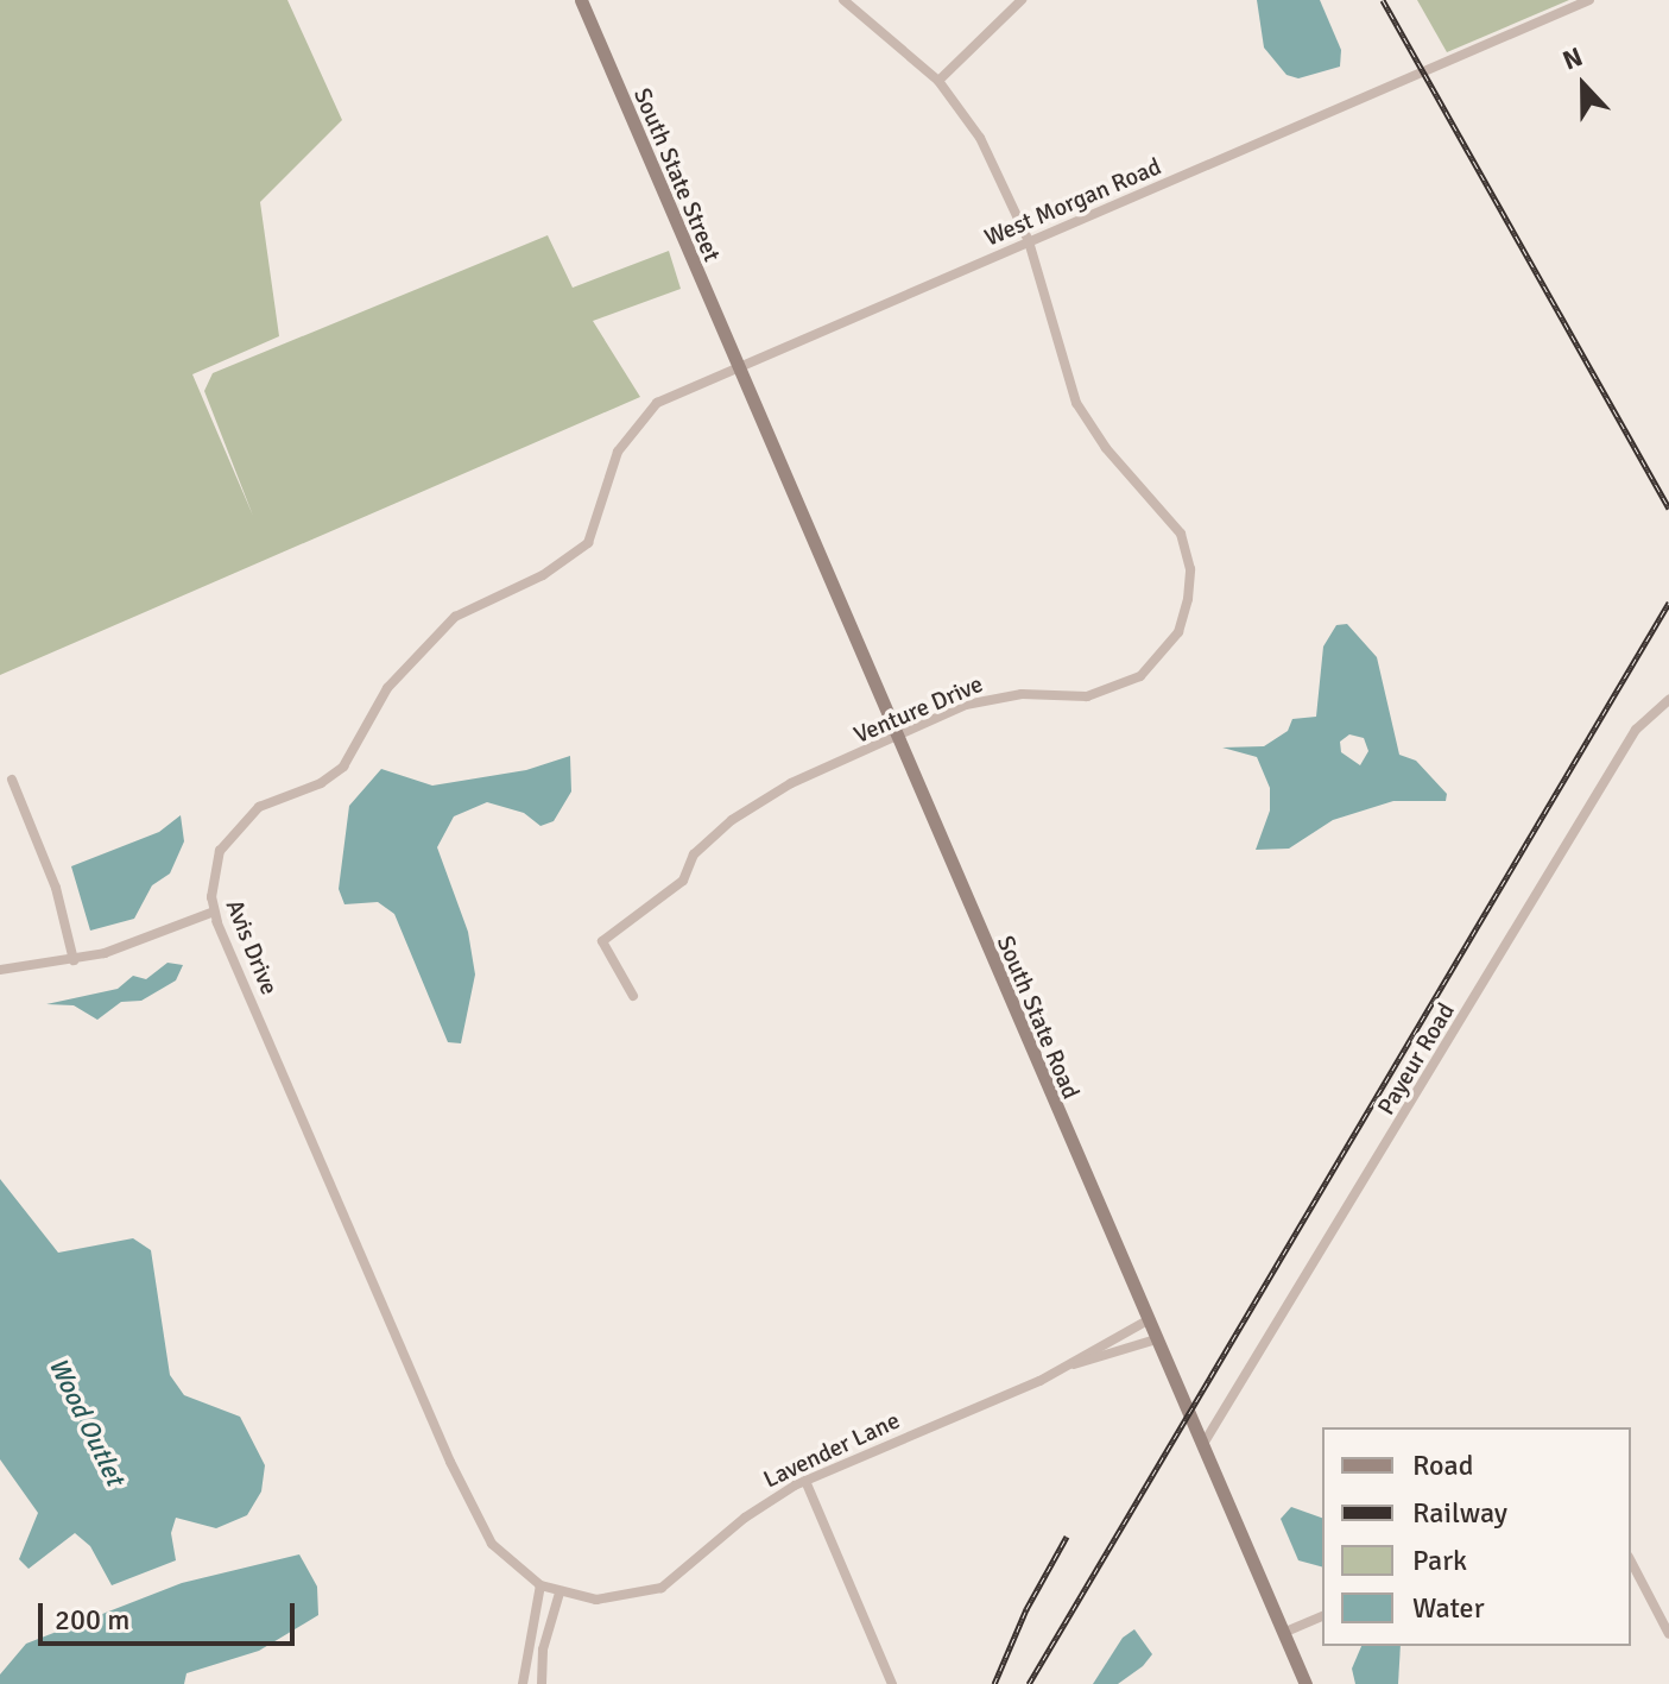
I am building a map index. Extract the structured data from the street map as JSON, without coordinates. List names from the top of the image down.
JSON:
{
  "streets": {
    "main road": ["South State Street", "South State Road"],
    "street": [
      "West Morgan Road",
      "Venture Drive",
      "Avis Drive",
      "Payeur Road",
      "Lavender Lane"
    ]
  },
  "crossings": [
    ["South State Street", "West Morgan Road"],
    ["South State Street", "Avis Drive"],
    ["South State Street", "South State Road"],
    ["West Morgan Road", "Venture Drive"],
    ["West Morgan Road", "Avis Drive"],
    ["West Morgan Road", "South State Road"],
    ["Venture Drive", "South State Road"],
    ["Avis Drive", "South State Road"],
    ["Avis Drive", "Lavender Lane"],
    ["South State Road", "Payeur Road"],
    ["South State Road", "Lavender Lane"]
  ],
  "water": ["Wood Outlet"],
  "legend": [
    "Road",
    "Railway",
    "Park",
    "Water"
  ],
  "scale_bar": "200 m",
  "north": "top"
}
